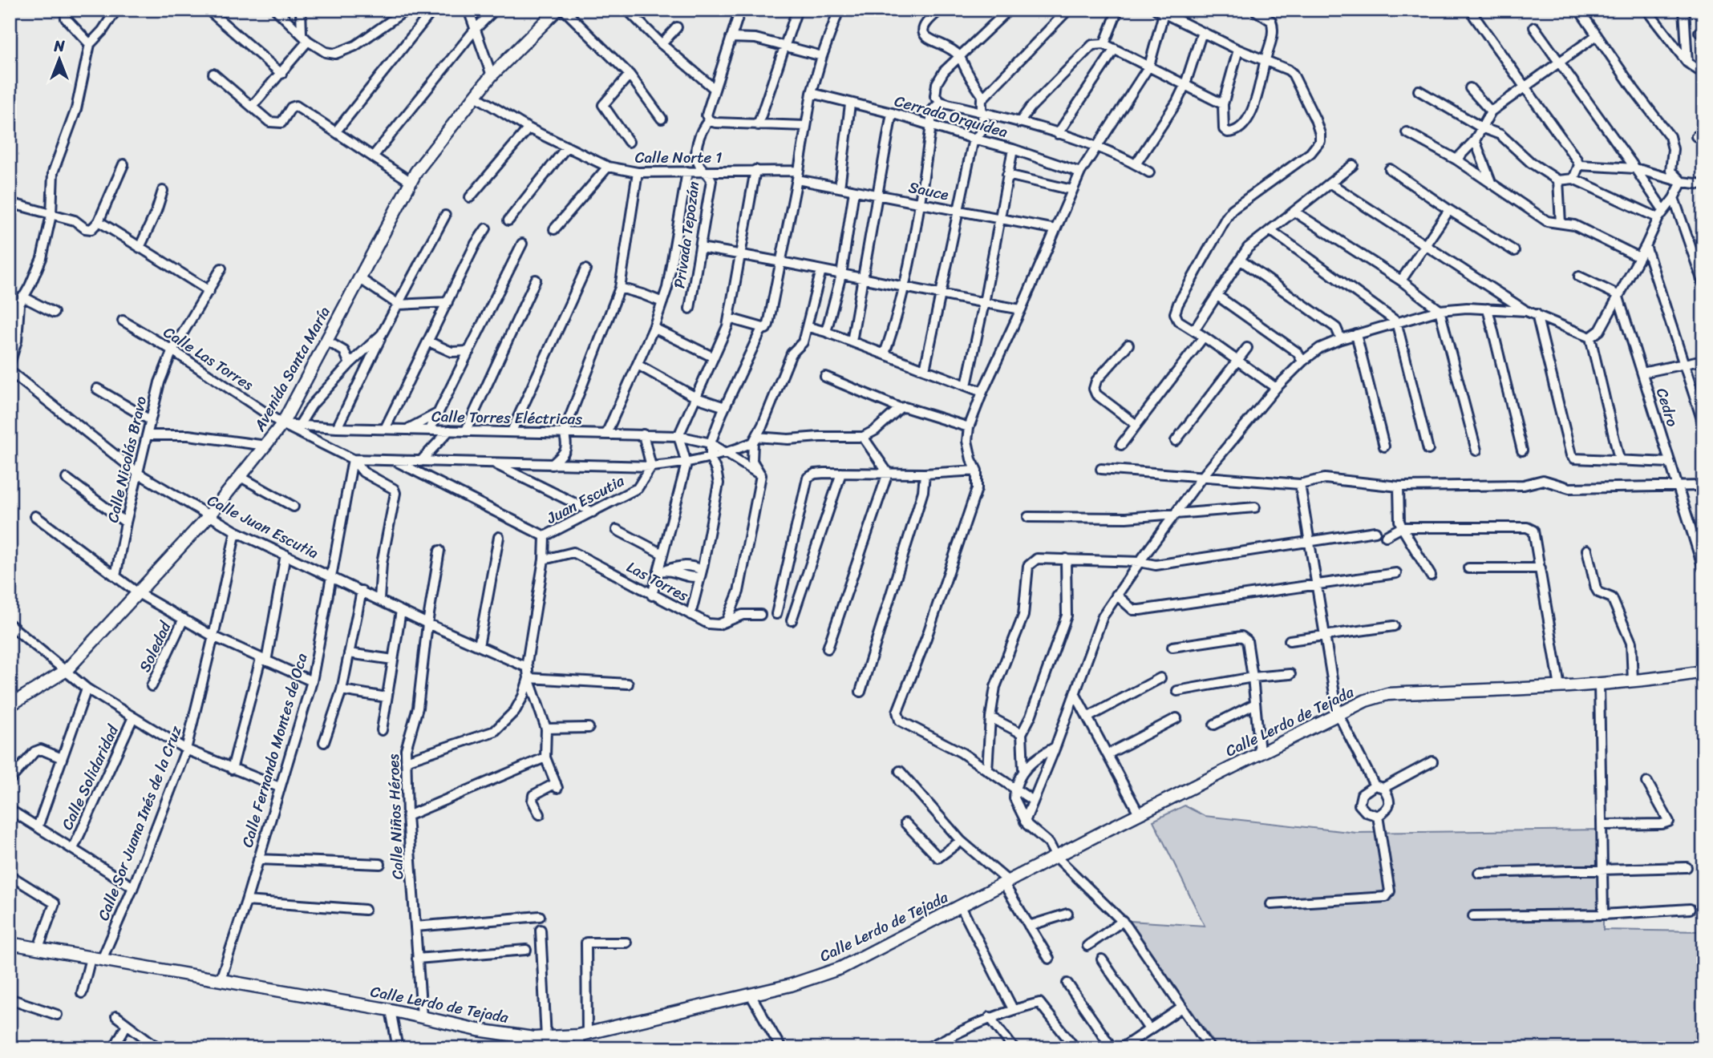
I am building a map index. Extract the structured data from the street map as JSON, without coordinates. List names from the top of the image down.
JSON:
{
  "streets": {
    "main road": ["Avenida Santa María", "Calle Lerdo de Tejada"],
    "street": [
      "Cerrada Orquídea",
      "Calle Norte 1",
      "Sauce",
      "Privada Tepozán",
      "Calle Las Torres",
      "Cedro",
      "Calle Torres Eléctricas",
      "Calle Nicolás Bravo",
      "Juan Escutia",
      "Calle Juan Escutia",
      "Las Torres",
      "Soledad",
      "Calle Fernando Montes de Oca",
      "Calle Solidaridad",
      "Calle Niños Héroes",
      "Calle Sor Juana Inés de la Cruz"
    ]
  },
  "crossings": [
    ["Calle Norte 1", "Sauce"],
    ["Calle Norte 1", "Privada Tepozán"],
    ["Calle Norte 1", "Avenida Santa María"],
    ["Calle Las Torres", "Avenida Santa María"],
    ["Calle Las Torres", "Calle Torres Eléctricas"],
    ["Calle Las Torres", "Calle Nicolás Bravo"],
    ["Calle Las Torres", "Calle Juan Escutia"],
    ["Calle Las Torres", "Calle Fernando Montes de Oca"],
    ["Avenida Santa María", "Calle Torres Eléctricas"],
    ["Avenida Santa María", "Calle Juan Escutia"],
    ["Calle Nicolás Bravo", "Calle Juan Escutia"],
    ["Juan Escutia", "Las Torres"],
    ["Calle Juan Escutia", "Calle Fernando Montes de Oca"],
    ["Calle Juan Escutia", "Calle Niños Héroes"],
    ["Calle Juan Escutia", "Calle Sor Juana Inés de la Cruz"],
    ["Calle Lerdo de Tejada", "Calle Fernando Montes de Oca"],
    ["Calle Lerdo de Tejada", "Calle Niños Héroes"],
    ["Calle Lerdo de Tejada", "Calle Sor Juana Inés de la Cruz"]
  ],
  "north": "top"
}
